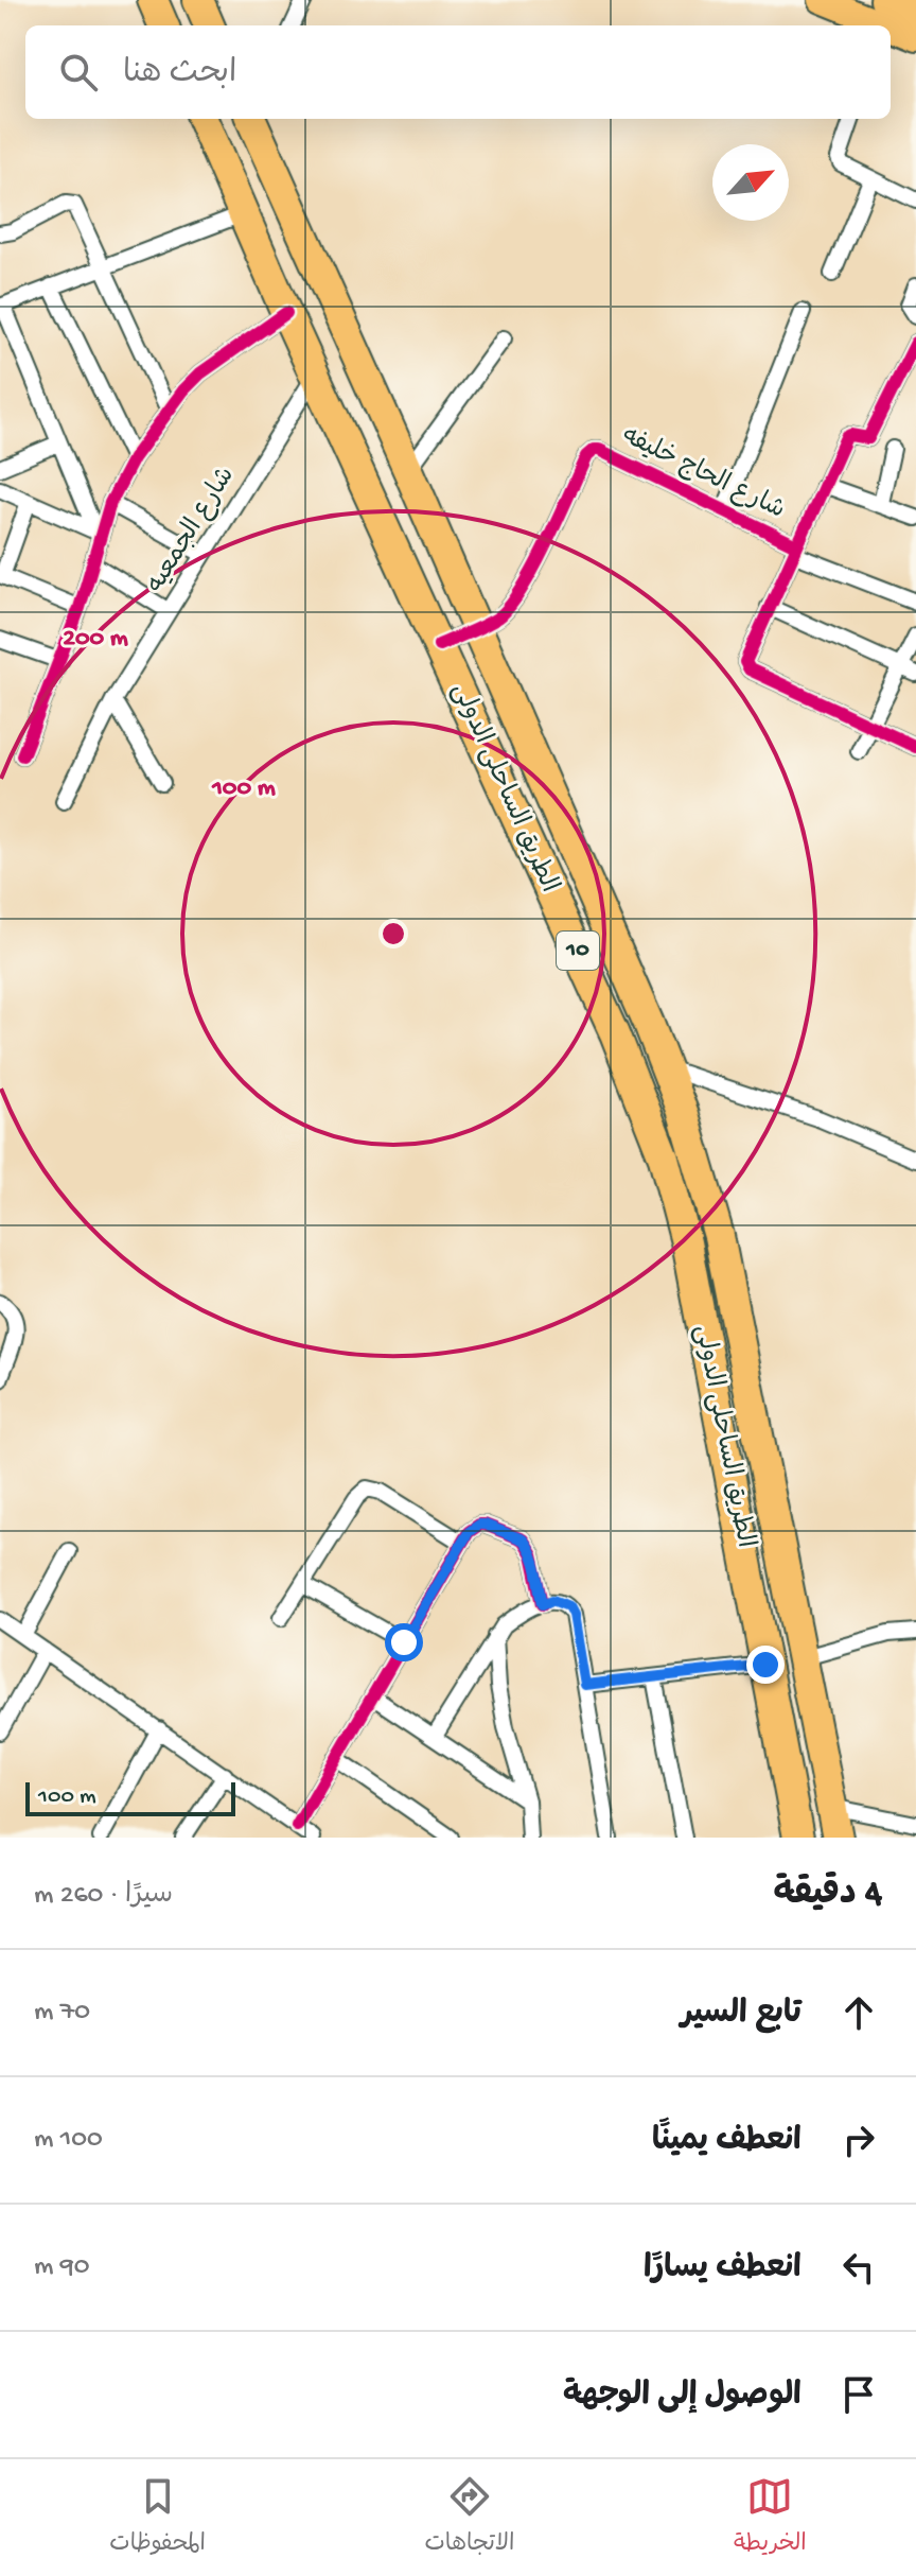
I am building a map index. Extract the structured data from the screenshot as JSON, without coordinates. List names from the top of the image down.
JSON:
{
  "streets": {
    "highway": ["الطريق الساحلى الدولى", "10"],
    "street": ["شارع الحاج خليفه", "شارع الجمعيه"]
  },
  "crossings": [
    ["شارع الحاج خليفه", "الطريق الساحلى الدولى"],
    ["شارع الجمعيه", "الطريق الساحلى الدولى"]
  ],
  "scale_bar": "100 m",
  "north": "top right",
  "page": {
    "search": "ابحث هنا",
    "scale": "100 m",
    "heading": ["4 دقيقة", "سيرًا · 260 m"],
    "list": [
      ["تابع السير", "70 m"],
      ["انعطف يمينًا", "100 m"],
      ["انعطف يسارًا", "90 m"],
      "الوصول إلى الوجهة"
    ],
    "nav": ["الخريطة", "الاتجاهات", "المحفوظات"]
  },
  "rings": ["200 m", "100 m"]
}
